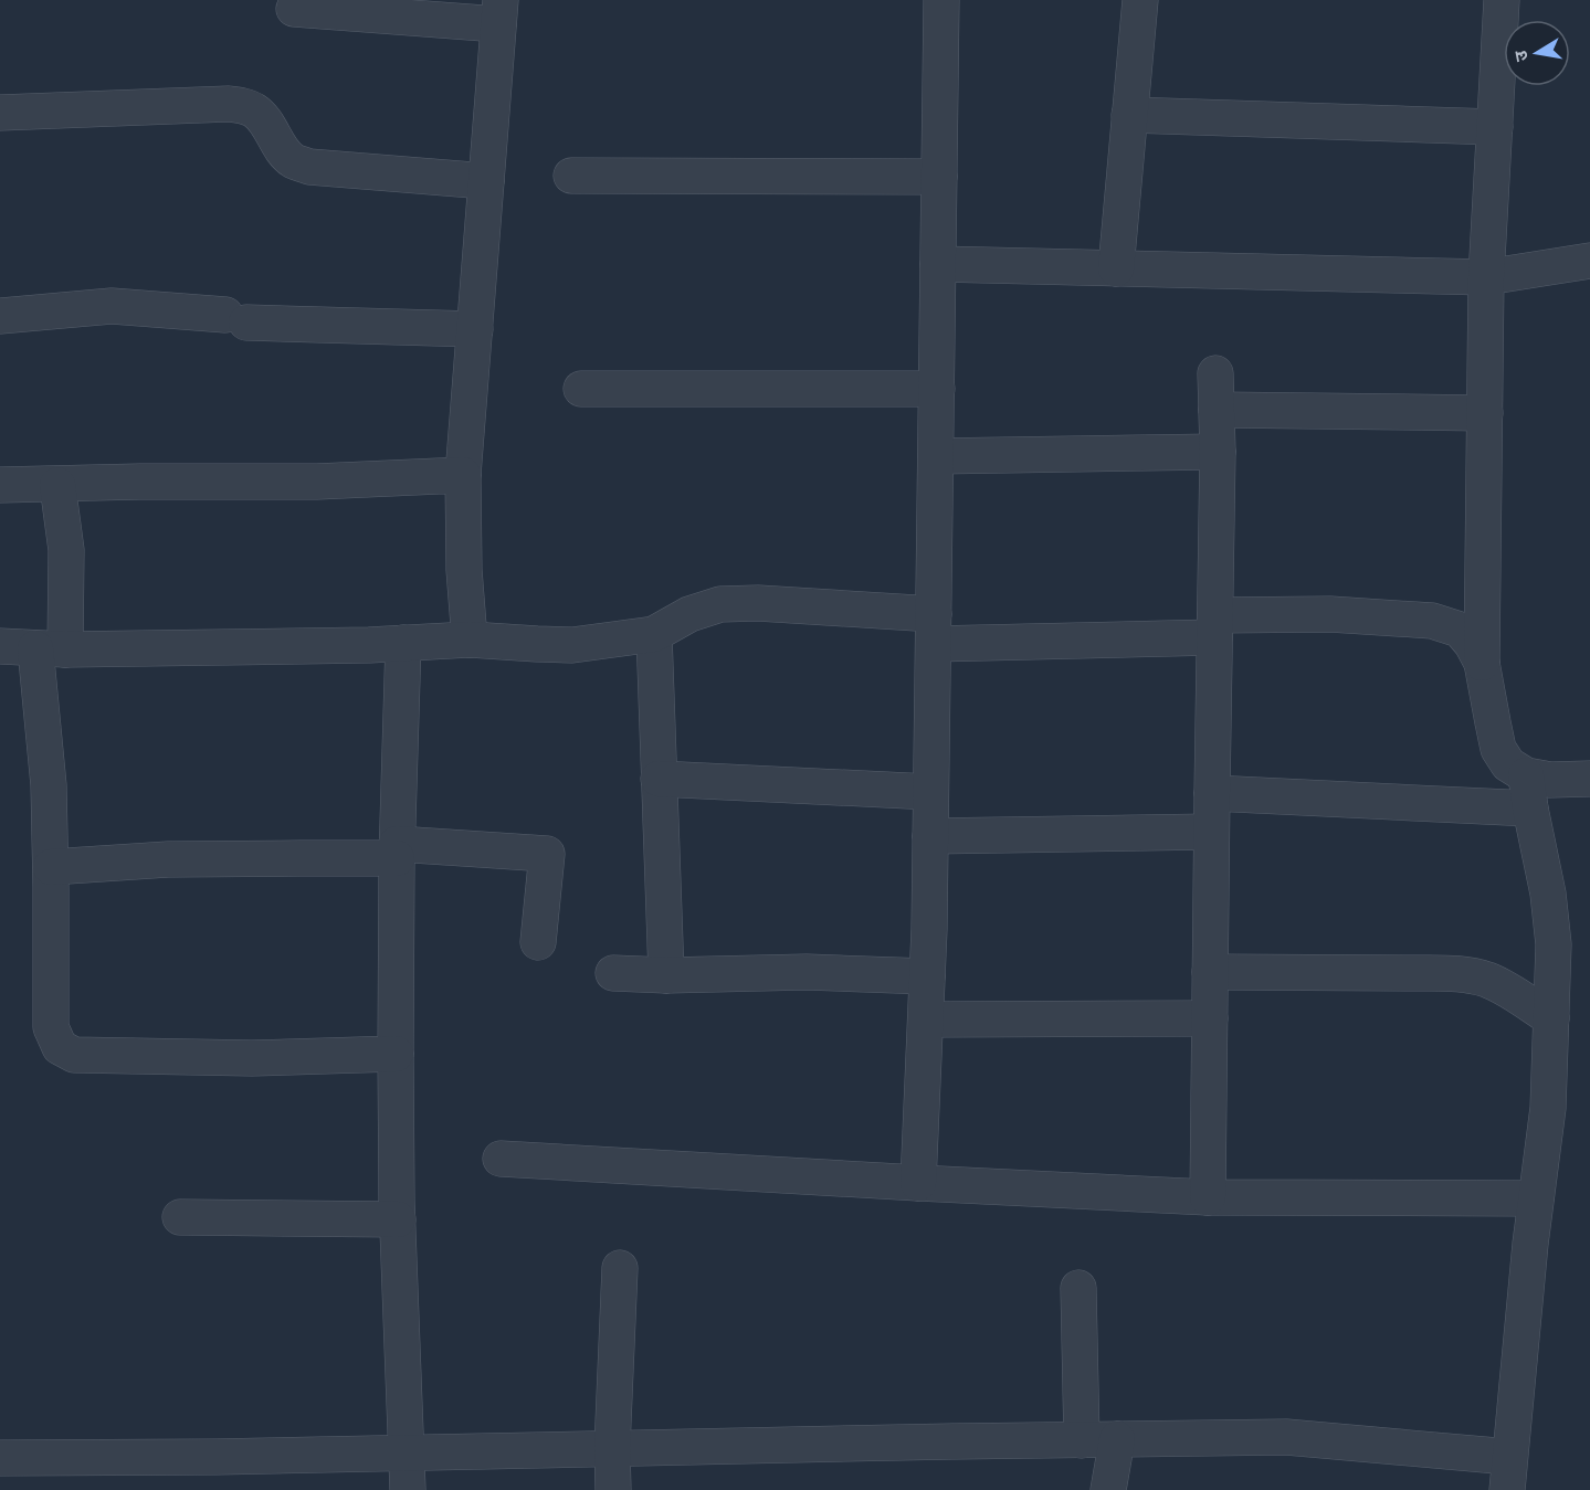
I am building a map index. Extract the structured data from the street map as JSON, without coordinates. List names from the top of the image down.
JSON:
{
  "north": "left"
}
